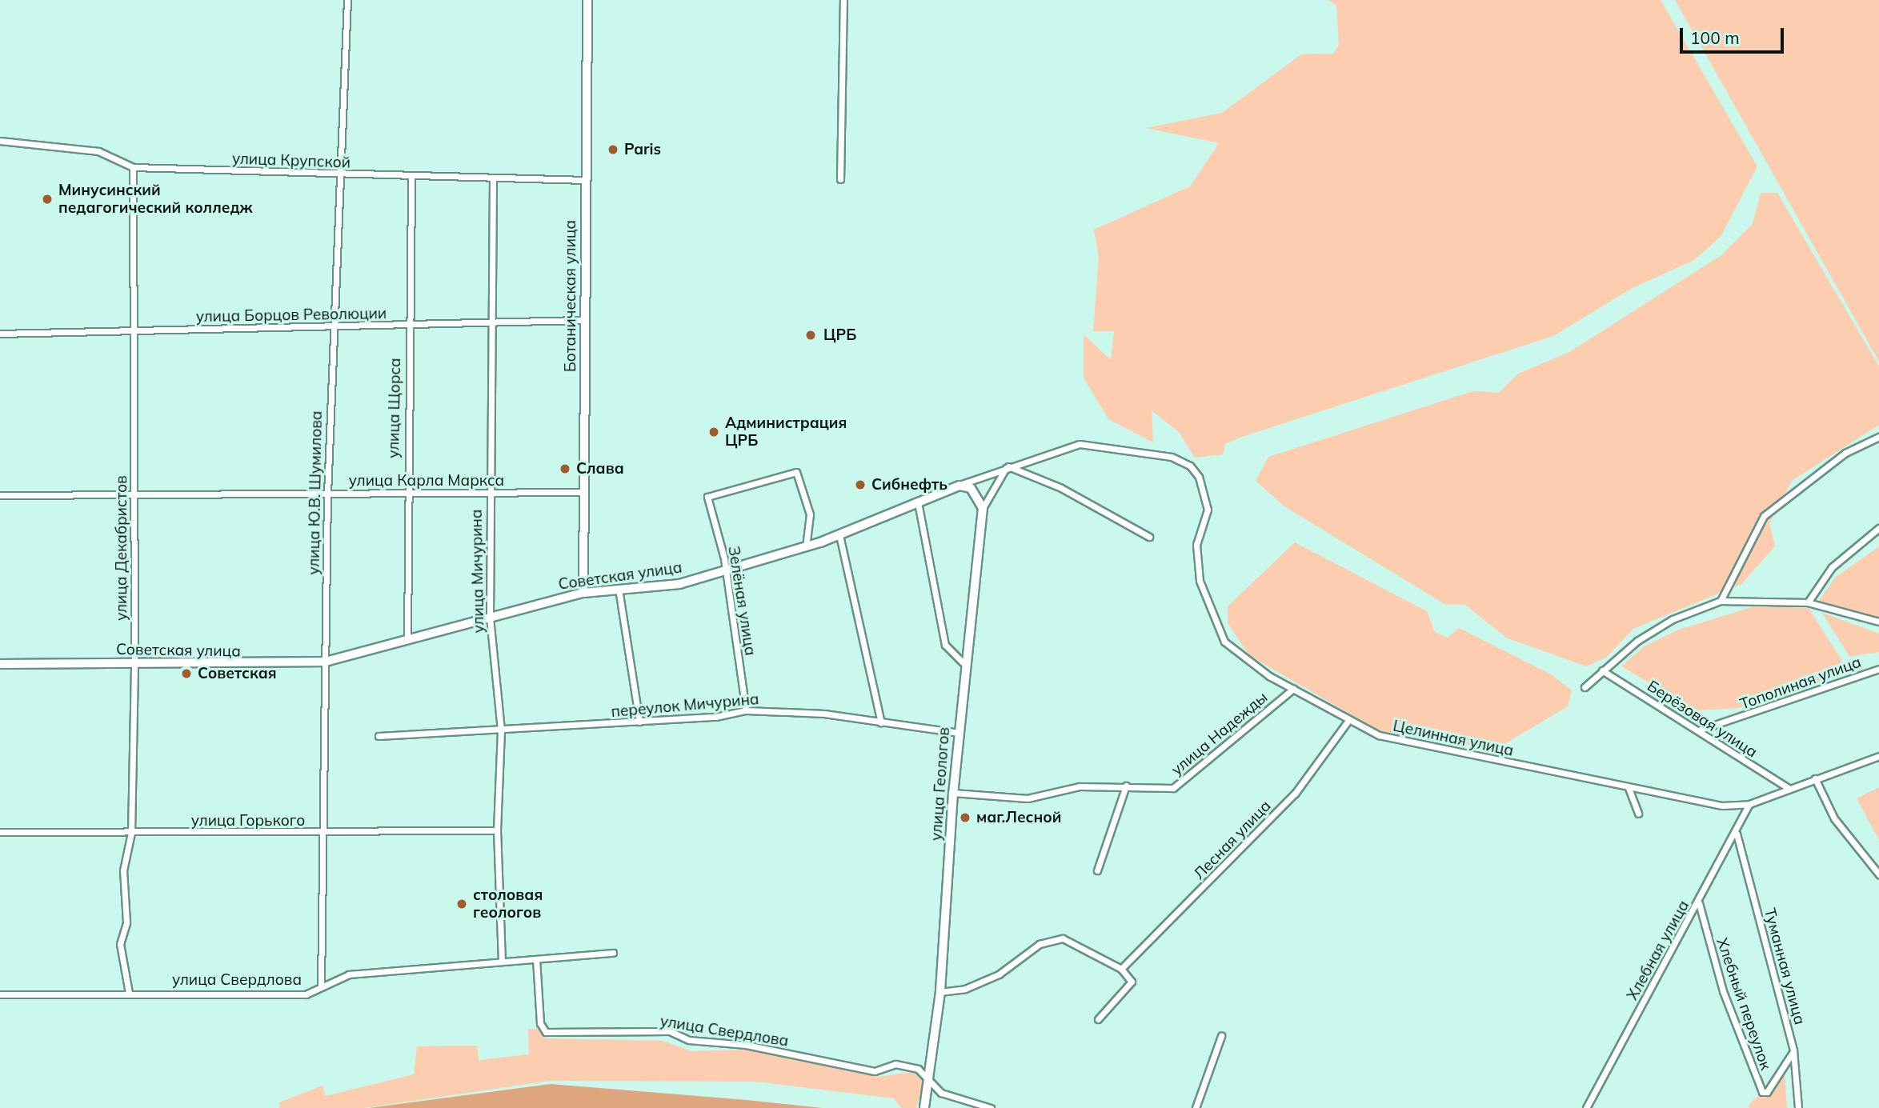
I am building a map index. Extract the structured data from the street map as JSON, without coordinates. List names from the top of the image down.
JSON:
{
  "streets": {
    "street": [
      "улица Крупской",
      "Ботаническая улица",
      "улица Борцов Революции",
      "улица Щорса",
      "улица Карла Маркса",
      "улица Ю.В. Шумилова",
      "улица Декабристов",
      "улица Мичурина",
      "Советская улица",
      "Зелёная улица",
      "Тополиная улица",
      "переулок Мичурина",
      "Берёзовая улица",
      "улица Надежды",
      "Целинная улица",
      "улица Геологов",
      "улица Горького",
      "Лесная улица",
      "Хлебная улица",
      "Туманная улица",
      "улица Свердлова",
      "Хлебный переулок"
    ]
  },
  "crossings": [
    ["улица Крупской", "Ботаническая улица"],
    ["улица Крупской", "улица Щорса"],
    ["улица Крупской", "улица Ю.В. Шумилова"],
    ["улица Крупской", "улица Декабристов"],
    ["улица Крупской", "улица Мичурина"],
    ["Ботаническая улица", "улица Борцов Революции"],
    ["Ботаническая улица", "улица Карла Маркса"],
    ["Ботаническая улица", "Советская улица"],
    ["улица Борцов Революции", "улица Щорса"],
    ["улица Борцов Революции", "улица Ю.В. Шумилова"],
    ["улица Борцов Революции", "улица Декабристов"],
    ["улица Борцов Революции", "улица Мичурина"],
    ["улица Щорса", "улица Карла Маркса"],
    ["улица Щорса", "Советская улица"],
    ["улица Карла Маркса", "улица Ю.В. Шумилова"],
    ["улица Карла Маркса", "улица Декабристов"],
    ["улица Карла Маркса", "улица Мичурина"],
    ["улица Ю.В. Шумилова", "Советская улица"],
    ["улица Ю.В. Шумилова", "улица Горького"],
    ["улица Ю.В. Шумилова", "улица Свердлова"],
    ["улица Декабристов", "Советская улица"],
    ["улица Декабристов", "улица Горького"],
    ["улица Декабристов", "улица Свердлова"],
    ["улица Мичурина", "Советская улица"],
    ["улица Мичурина", "переулок Мичурина"],
    ["улица Мичурина", "улица Горького"],
    ["улица Мичурина", "улица Свердлова"],
    ["Советская улица", "Зелёная улица"],
    ["Советская улица", "Целинная улица"],
    ["Зелёная улица", "переулок Мичурина"],
    ["Тополиная улица", "Берёзовая улица"],
    ["переулок Мичурина", "улица Геологов"],
    ["Берёзовая улица", "Целинная улица"],
    ["улица Надежды", "Целинная улица"],
    ["улица Надежды", "улица Геологов"],
    ["Целинная улица", "Лесная улица"],
    ["Целинная улица", "Хлебная улица"],
    ["улица Геологов", "улица Свердлова"],
    ["Хлебная улица", "Туманная улица"],
    ["Хлебная улица", "Хлебный переулок"],
    ["Туманная улица", "Хлебный переулок"]
  ],
  "places": [
    "Paris",
    "Минусинский педагогический колледж",
    "ЦРБ",
    "Администрация ЦРБ",
    "Слава",
    "Сибнефть",
    "Советская",
    "маг.Лесной",
    "столовая геологов"
  ],
  "scale_bar": "100 m"
}
